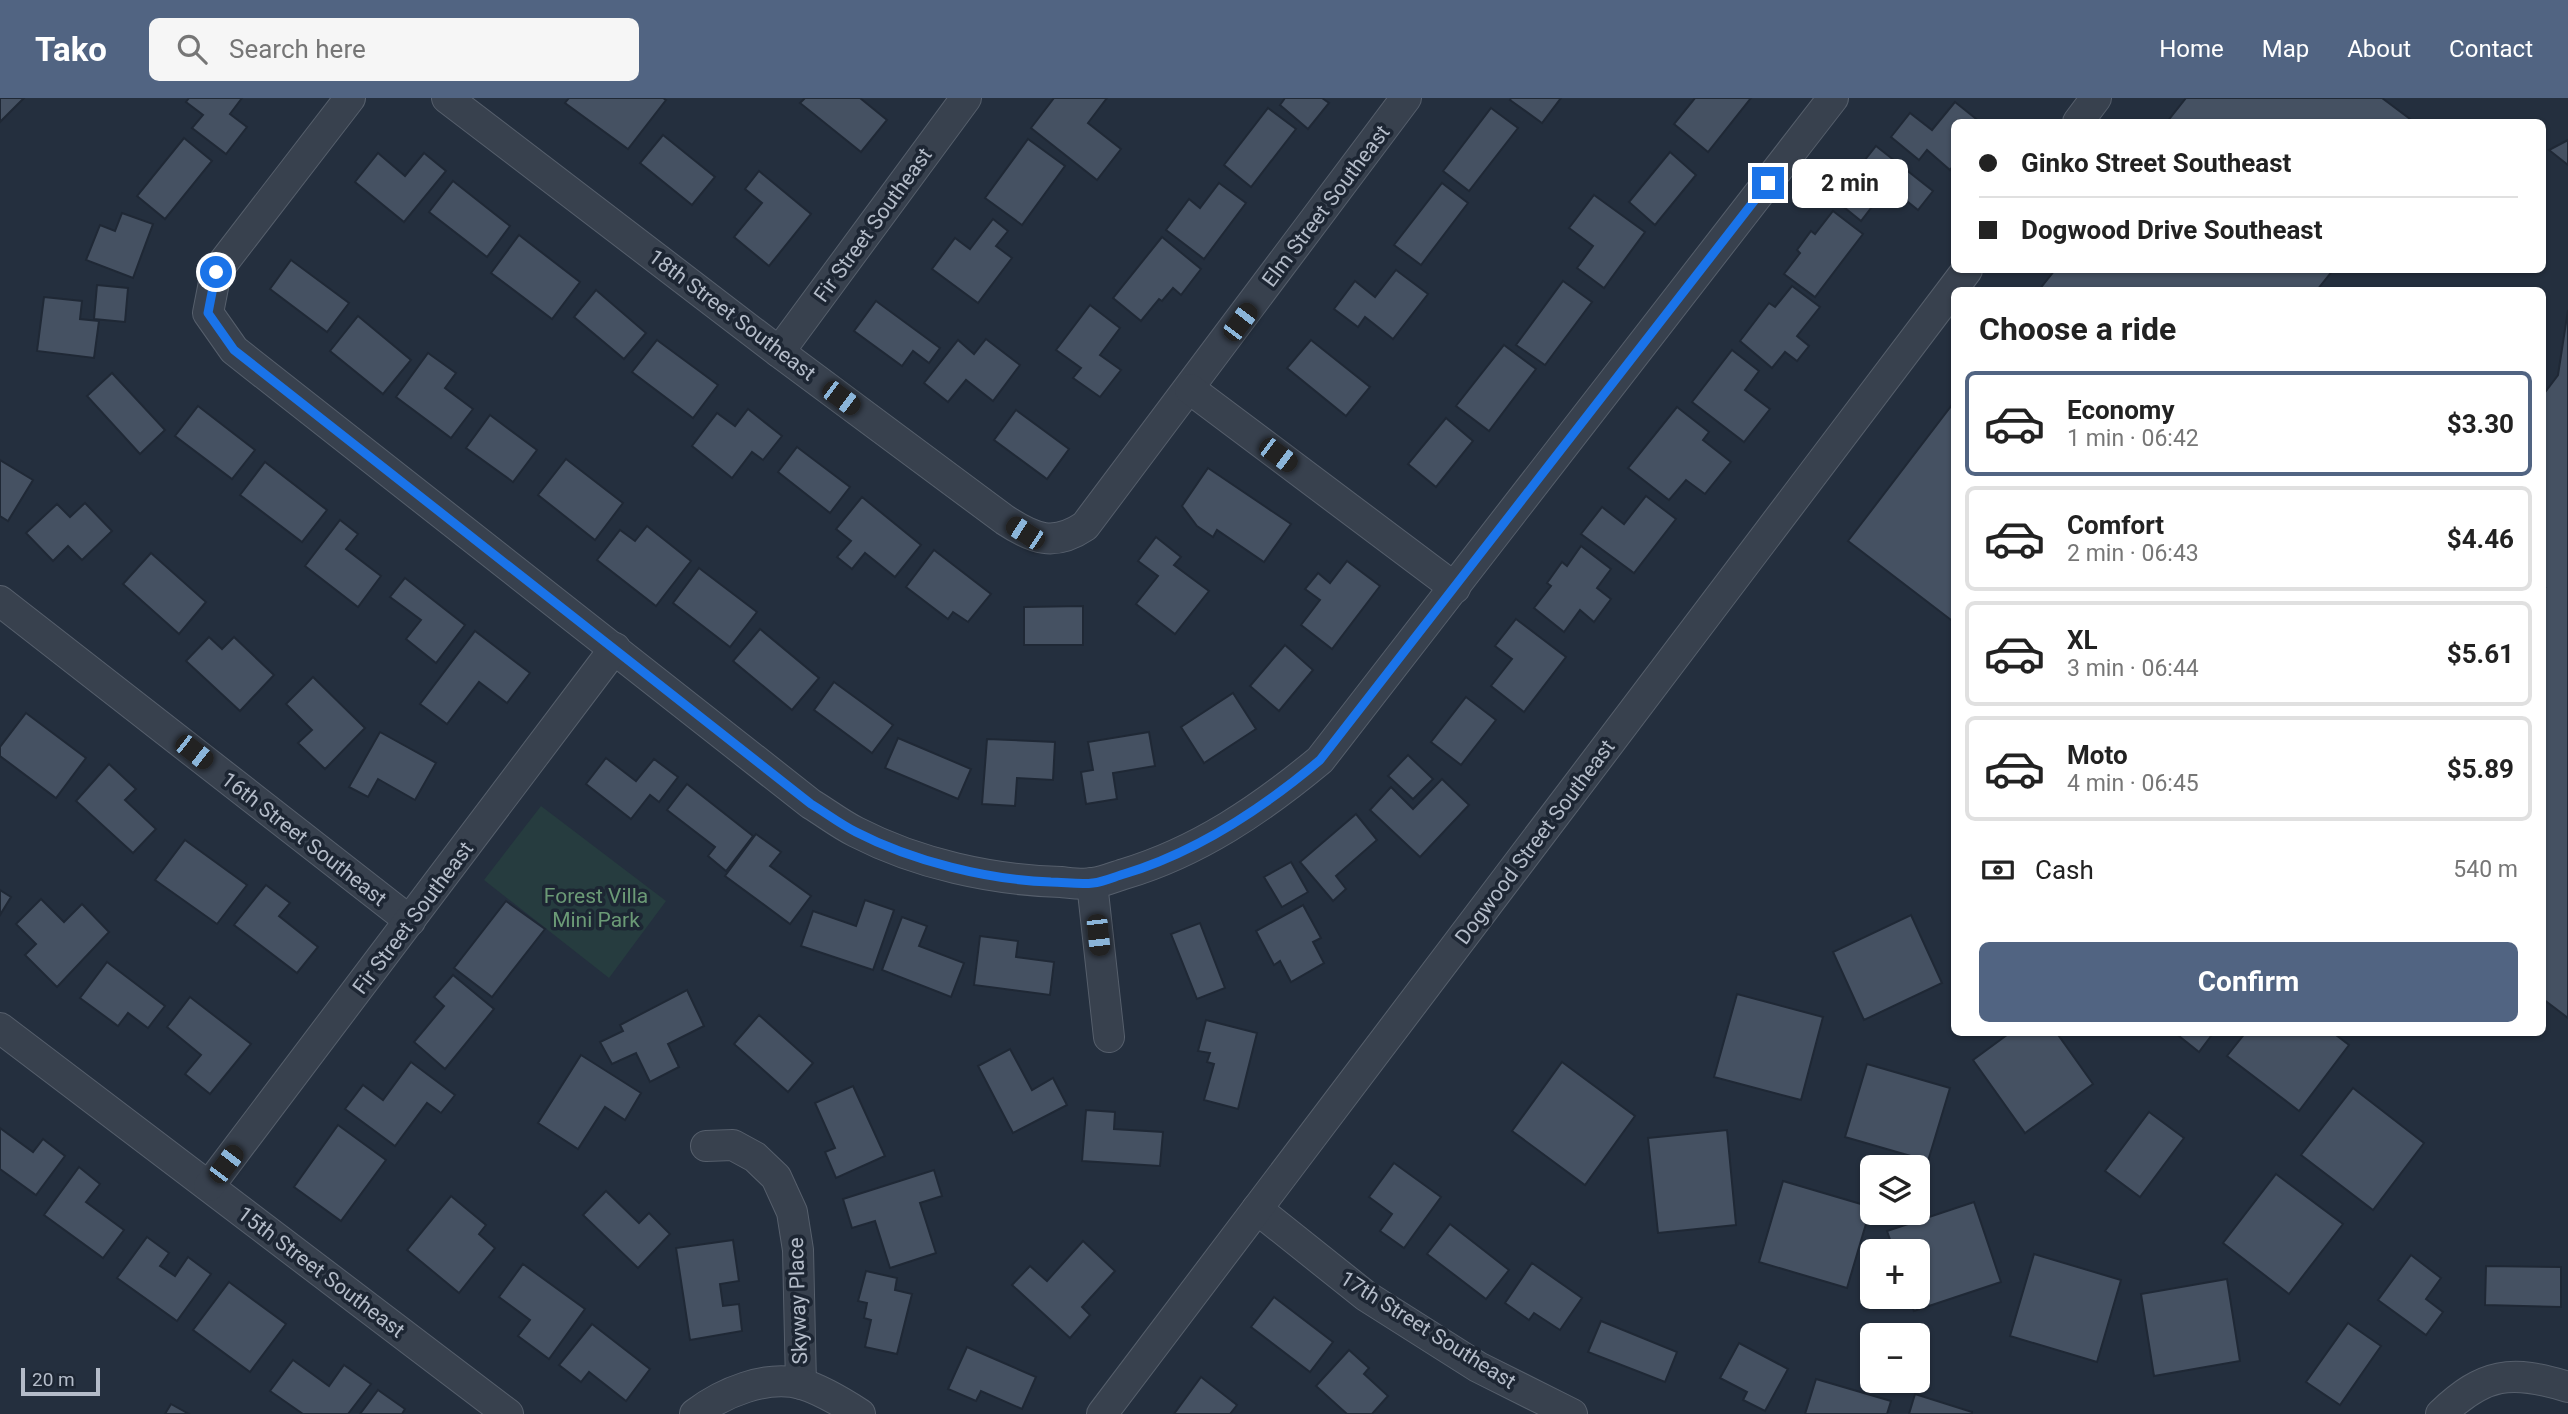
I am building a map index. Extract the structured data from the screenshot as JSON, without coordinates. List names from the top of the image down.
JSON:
{
  "streets": {
    "street": [
      "Elm Street Southeast",
      "Fir Street Southeast",
      "18th Street Southeast",
      "16th Street Southeast",
      "Dogwood Street Southeast",
      "15th Street Southeast",
      "Skyway Place",
      "17th Street Southeast"
    ]
  },
  "crossings": [
    ["Elm Street Southeast", "18th Street Southeast"],
    ["Fir Street Southeast", "18th Street Southeast"],
    ["Fir Street Southeast", "16th Street Southeast"],
    ["Fir Street Southeast", "15th Street Southeast"],
    ["Dogwood Street Southeast", "17th Street Southeast"]
  ],
  "parks": ["Forest Villa Mini Park"],
  "scale_bar": "20 m",
  "page": {
    "header": "Tako",
    "search": "Search here",
    "nav": [
      "Home",
      "Map",
      "About",
      "Contact"
    ],
    "banner": ["Ginko Street Southeast", "Dogwood Drive Southeast"],
    "bubble": "2 min",
    "heading": "Choose a ride",
    "list": [
      {
        "name": "Economy",
        "note": "1 min · 06:42",
        "value": "$3.30"
      },
      {
        "name": "Comfort",
        "note": "2 min · 06:43",
        "value": "$4.46"
      },
      {
        "name": "XL",
        "note": "3 min · 06:44",
        "value": "$5.61"
      },
      {
        "name": "Moto",
        "note": "4 min · 06:45",
        "value": "$5.89"
      }
    ],
    "pay": ["Cash", "540 m"],
    "buttons": "Confirm",
    "map_buttons": ["+", "−"],
    "scale": "20 m"
  }
}
